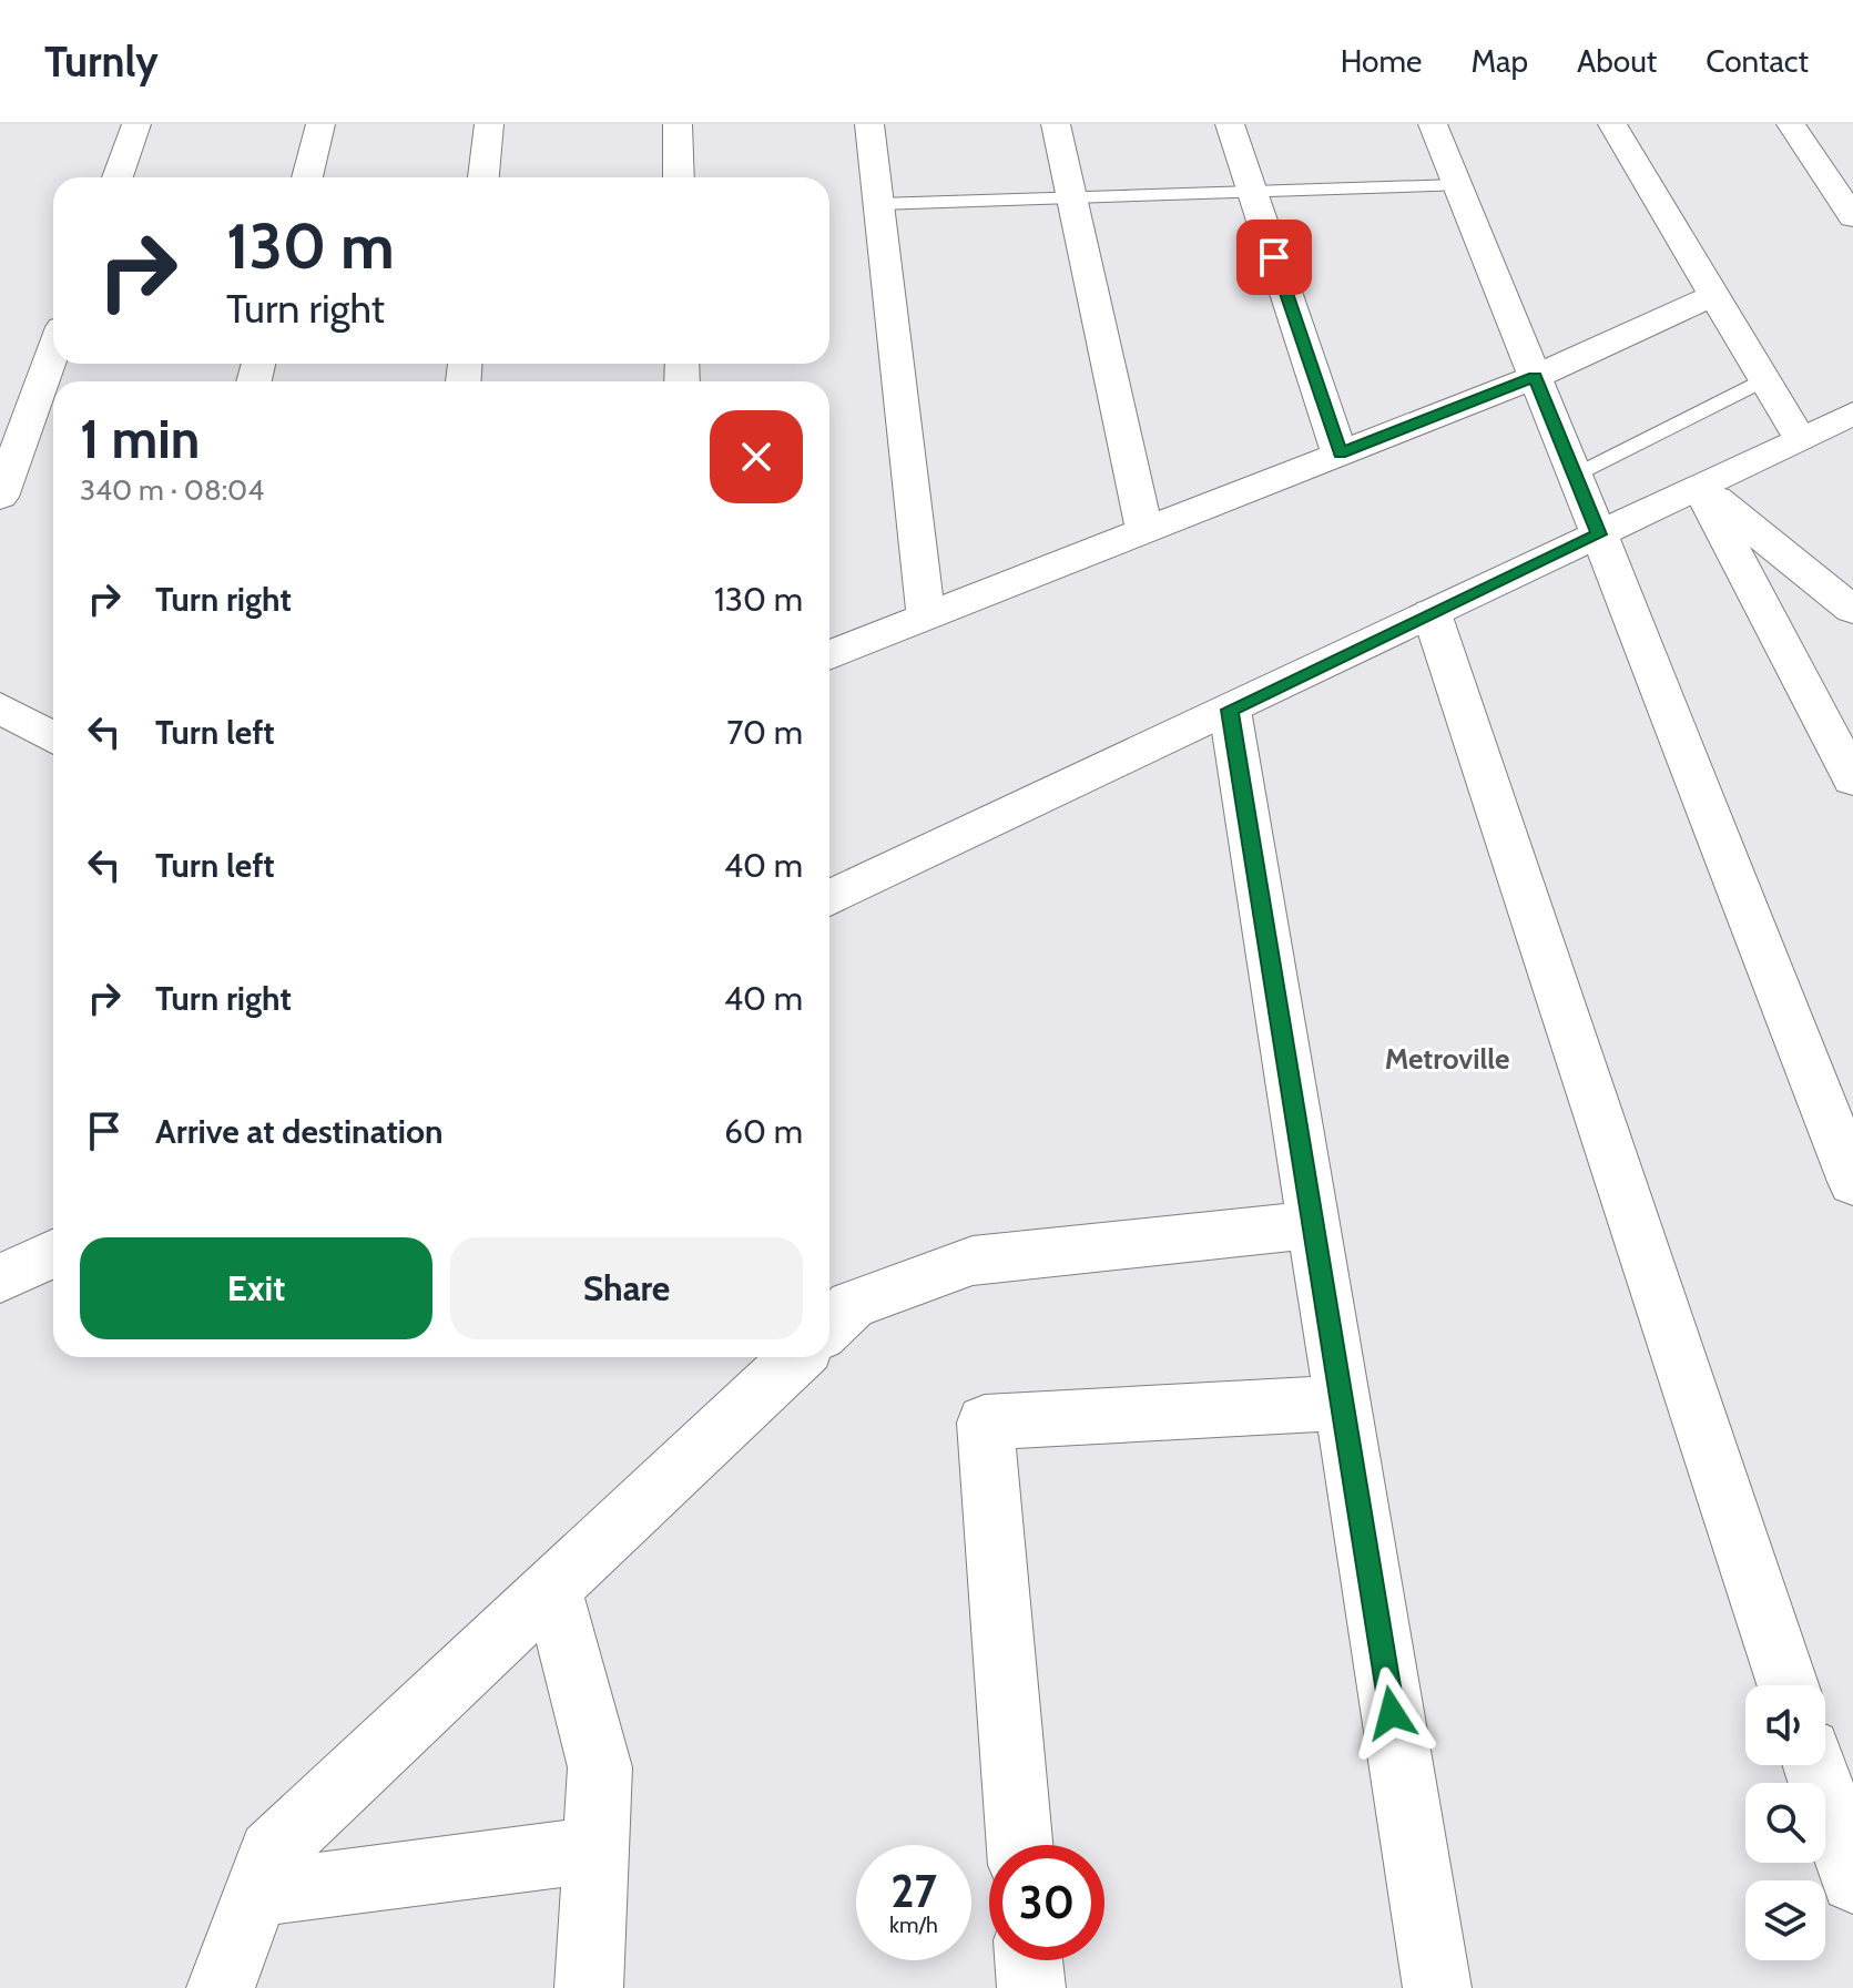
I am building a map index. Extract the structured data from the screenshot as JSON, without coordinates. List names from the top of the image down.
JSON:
{
  "districts": ["Metroville"],
  "page": {
    "header": "Turnly",
    "nav": [
      "Home",
      "Map",
      "About",
      "Contact"
    ],
    "turn": ["130 m", "Turn right"],
    "heading": ["1 min", "340 m · 08:04"],
    "list": [
      {
        "name": "Turn right",
        "value": "130 m"
      },
      {
        "name": "Turn left",
        "value": "70 m"
      },
      {
        "name": "Turn left",
        "value": "40 m"
      },
      {
        "name": "Turn right",
        "value": "40 m"
      },
      {
        "name": "Arrive at destination",
        "value": "60 m"
      }
    ],
    "buttons": ["Exit", "Share"],
    "speed": "27 km/h",
    "limit": "30"
  }
}
